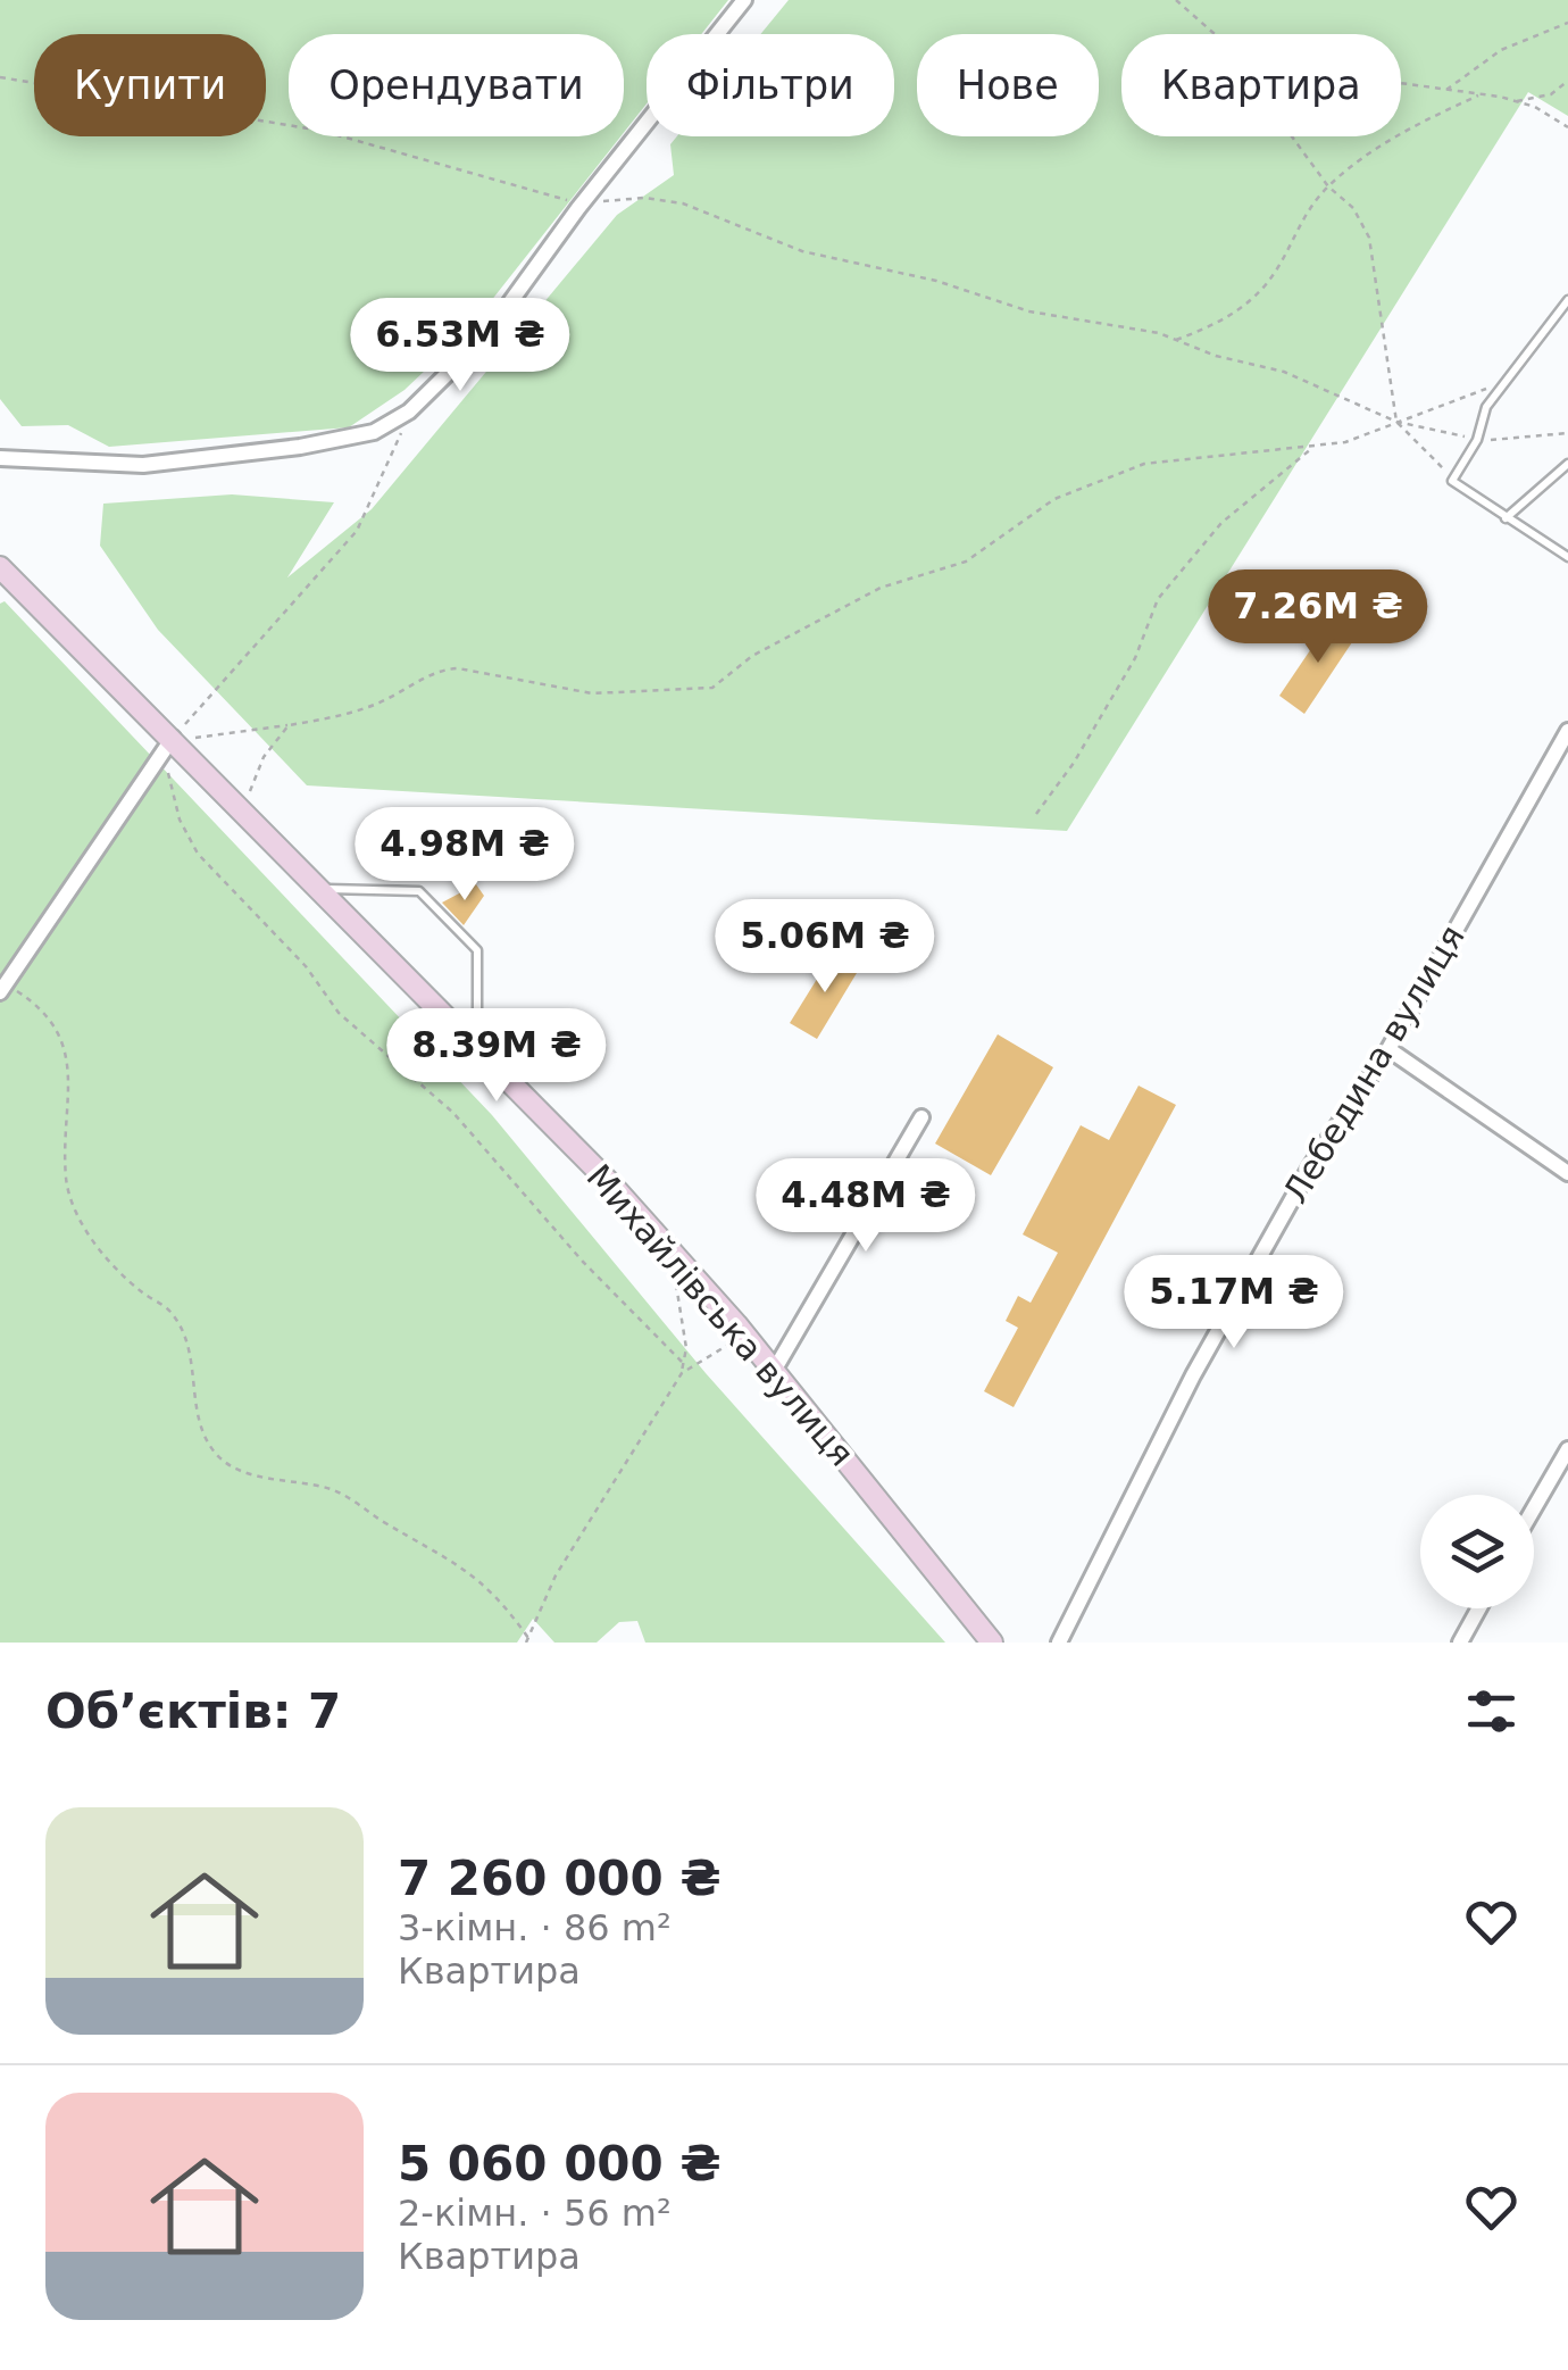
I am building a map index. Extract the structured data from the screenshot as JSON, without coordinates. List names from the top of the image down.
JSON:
{
  "streets": {
    "main road": ["Михайлівська вулиця"],
    "street": ["Лебедина вулиця"]
  },
  "page": {
    "chip": [
      "Купити",
      "Орендувати",
      "Фільтри",
      "Нове",
      "Квартира"
    ],
    "price": [
      "6.53M ₴",
      "7.26M ₴",
      "4.98M ₴",
      "5.06M ₴",
      "8.39M ₴",
      "4.48M ₴",
      "5.17M ₴"
    ],
    "heading": "Об’єктів: 7",
    "list": [
      {
        "name": "7 260 000 ₴",
        "note": "3-кімн. · 86 m² · Квартира"
      },
      {
        "name": "5 060 000 ₴",
        "note": "2-кімн. · 56 m² · Квартира"
      }
    ]
  }
}
